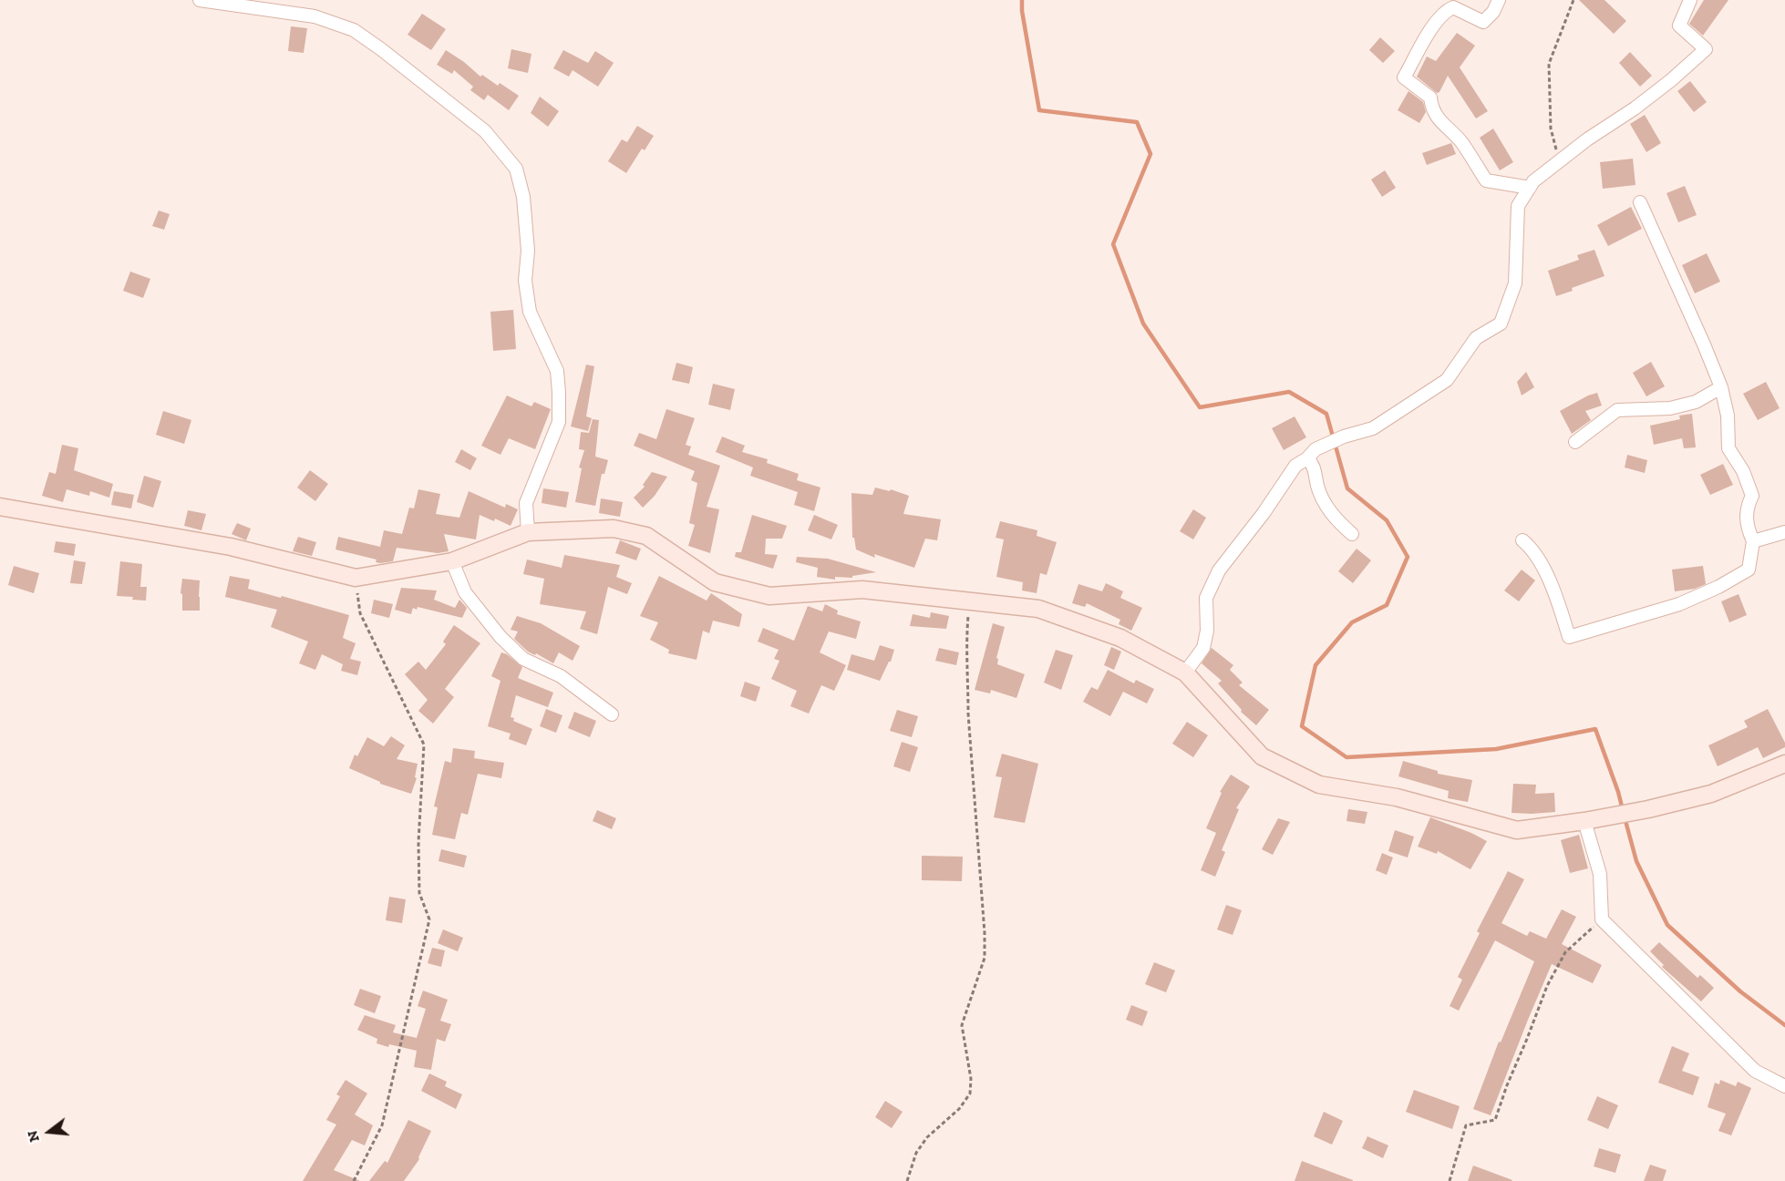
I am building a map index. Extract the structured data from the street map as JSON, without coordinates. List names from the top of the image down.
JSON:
{
  "north": "left"
}
